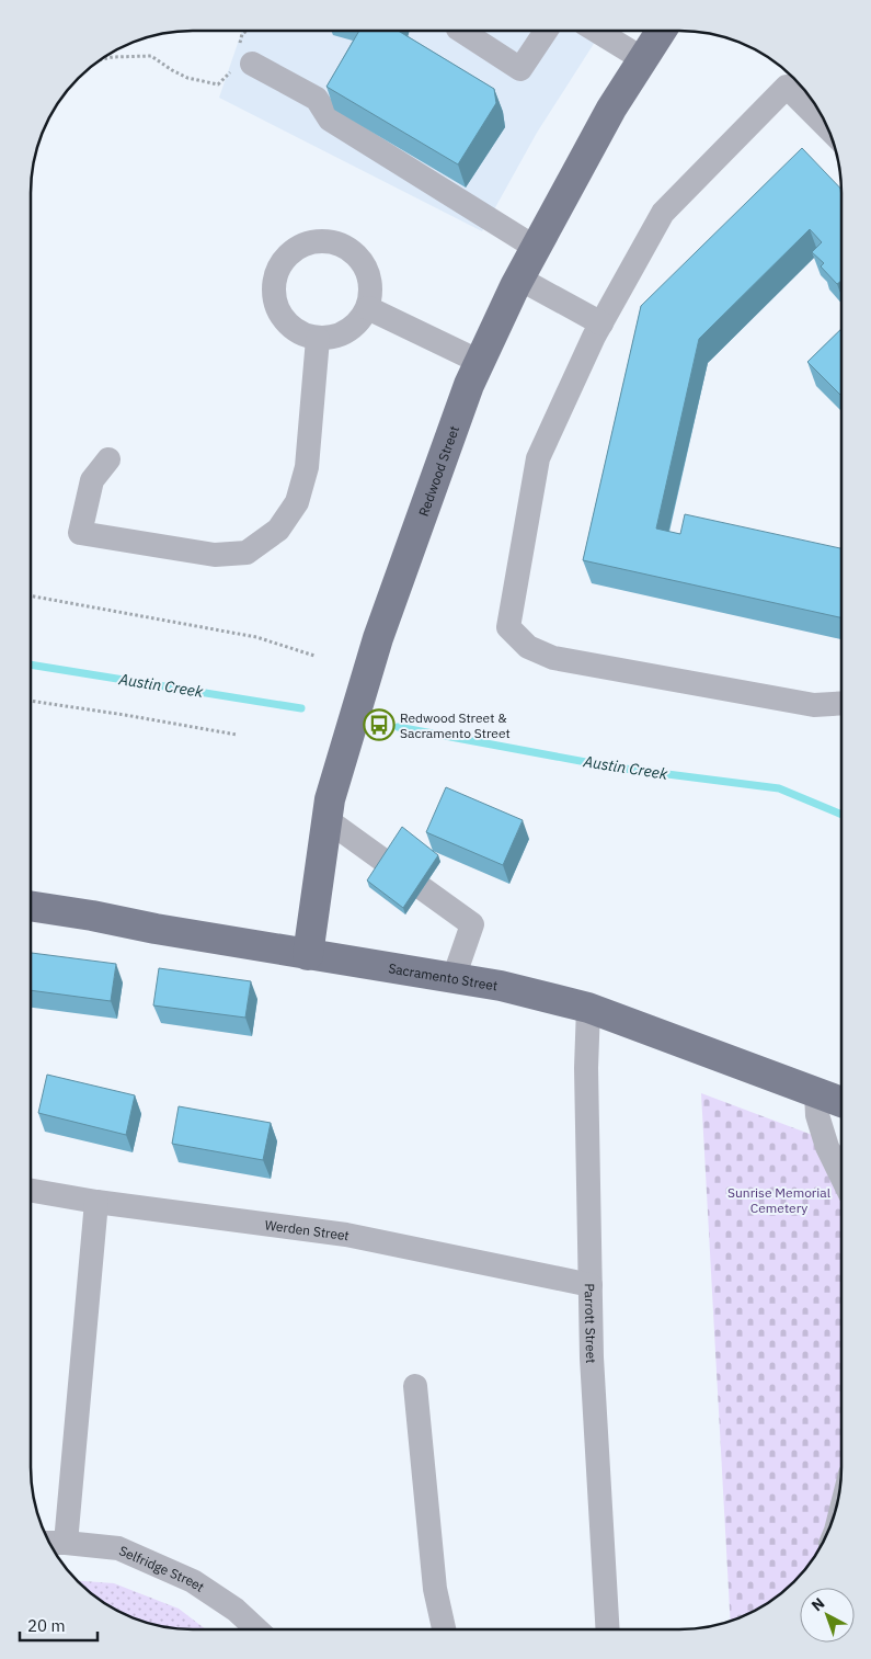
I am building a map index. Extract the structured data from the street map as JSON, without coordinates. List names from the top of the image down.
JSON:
{
  "streets": {
    "main road": ["Redwood Street", "Sacramento Street"],
    "street": ["Werden Street", "Parrott Street", "Selfridge Street"]
  },
  "crossings": [
    ["Redwood Street", "Sacramento Street"],
    ["Sacramento Street", "Parrott Street"],
    ["Werden Street", "Parrott Street"]
  ],
  "water": ["Austin Creek"],
  "parks": ["Sunrise Memorial Cemetery"],
  "places": {
    "bus stop": ["Redwood Street & Sacramento Street"]
  },
  "scale_bar": "20 m",
  "north": "top left"
}
